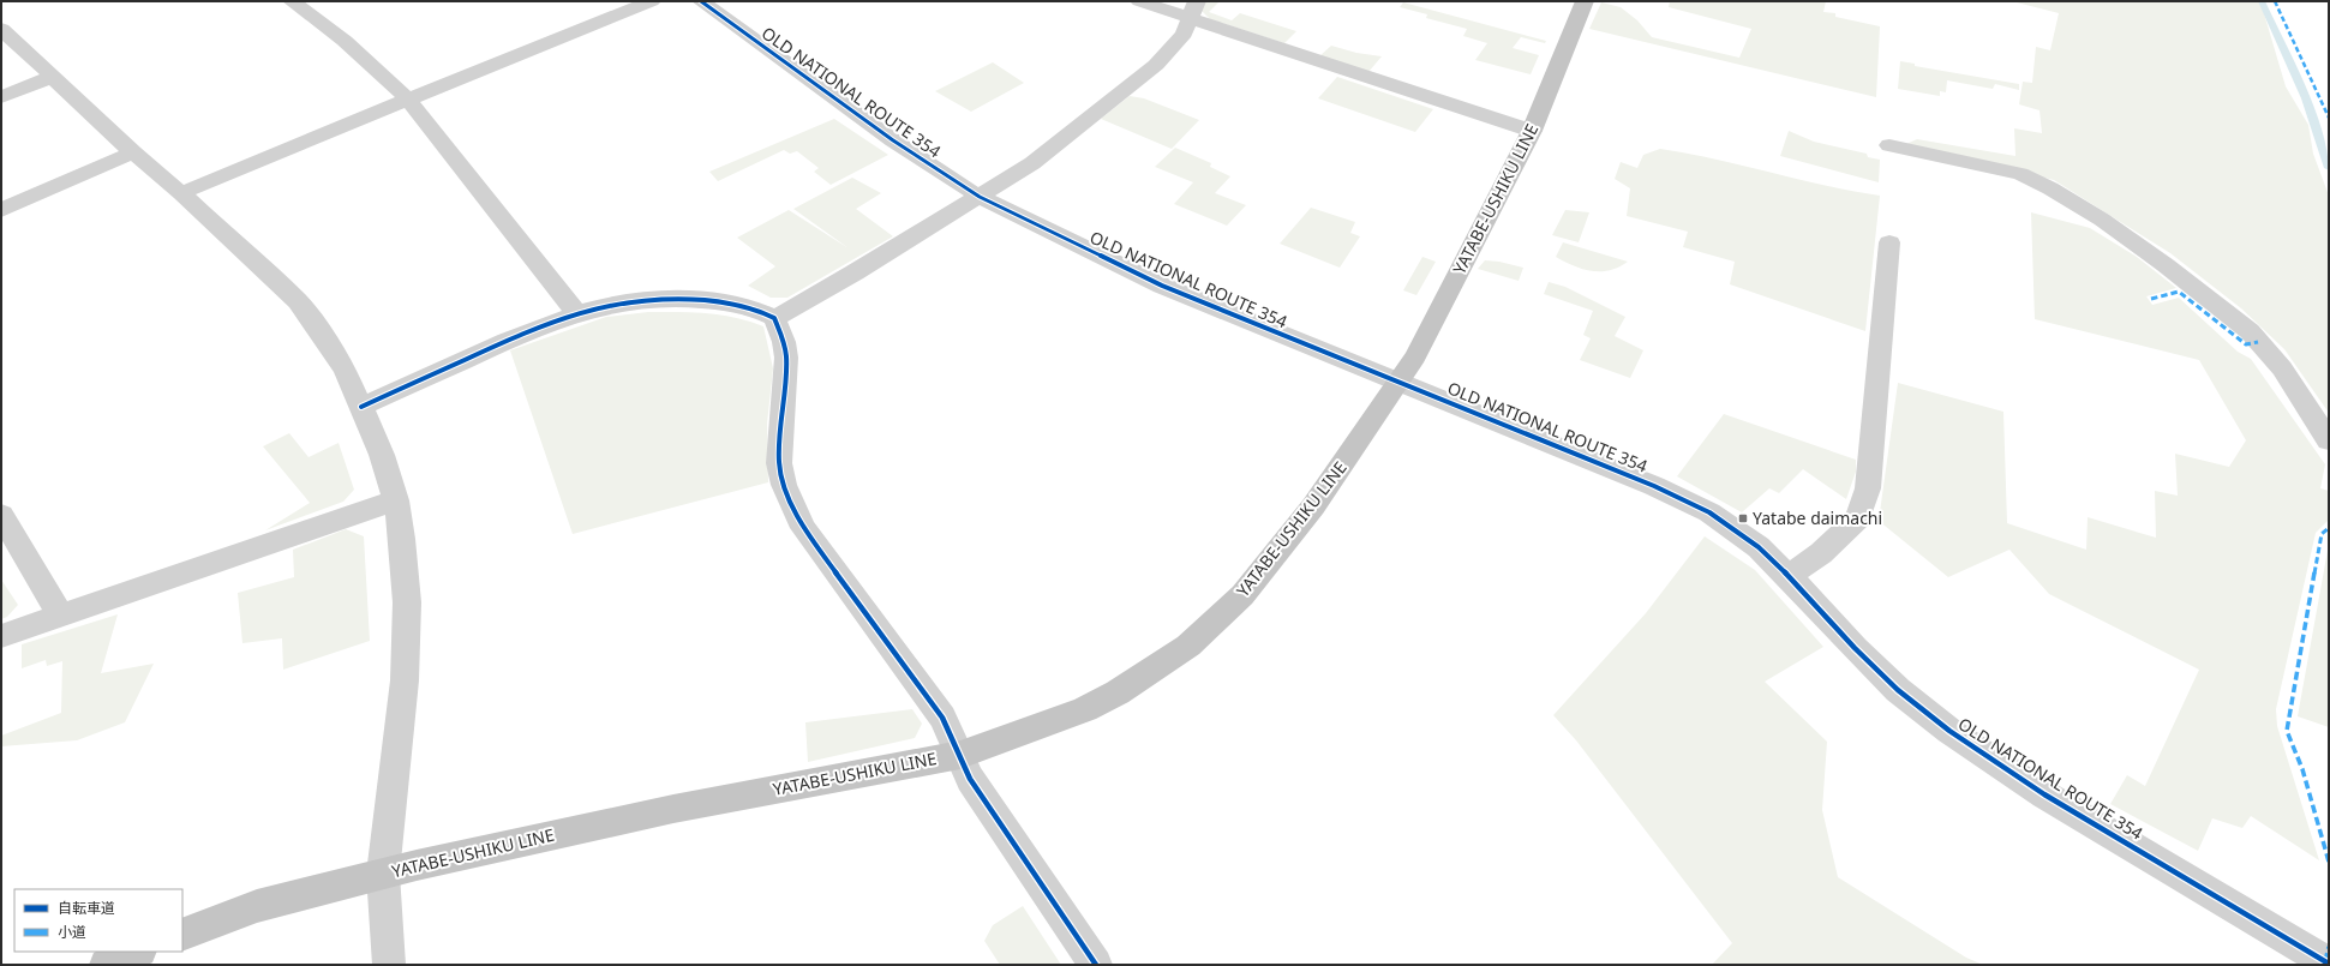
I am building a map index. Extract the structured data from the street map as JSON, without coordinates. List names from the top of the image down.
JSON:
{
  "streets": {
    "main road": ["YATABE-USHIKU LINE"],
    "street": ["OLD NATIONAL ROUTE 354"]
  },
  "crossings": [
    ["OLD NATIONAL ROUTE 354", "YATABE-USHIKU LINE"]
  ],
  "places": {
    "transit": ["Yatabe daimachi"]
  },
  "legend": ["自転車道", "小道"]
}
